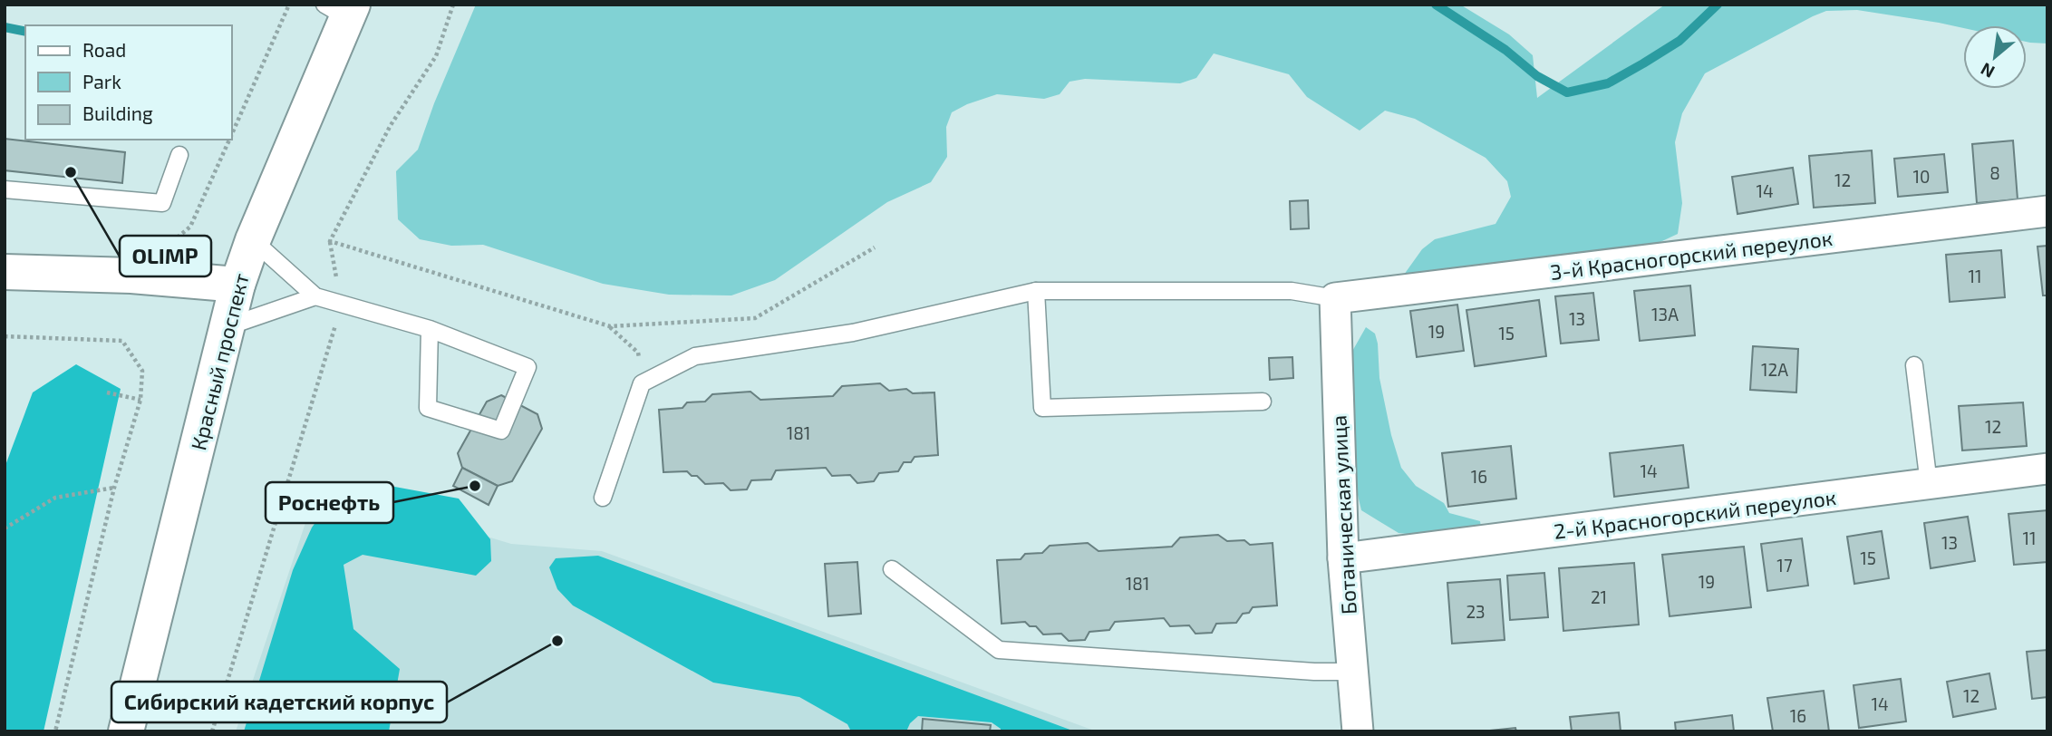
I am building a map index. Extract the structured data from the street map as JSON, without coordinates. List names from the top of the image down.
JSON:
{
  "streets": {
    "main road": ["Красный проспект"],
    "street": ["3-й Красногорский переулок", "2-й Красногорский переулок", "Ботаническая улица"]
  },
  "crossings": [
    ["3-й Красногорский переулок", "Ботаническая улица"],
    ["2-й Красногорский переулок", "Ботаническая улица"]
  ],
  "places": ["OLIMP", "Роснефть", "Сибирский кадетский корпус"],
  "house_numbers": [
    "8",
    "10",
    "12",
    "14",
    "11",
    "13А",
    "13",
    "19",
    "15",
    "12А",
    "12",
    "181",
    "14",
    "16",
    "11",
    "13",
    "15",
    "17",
    "19",
    "181",
    "21",
    "23",
    "12",
    "14",
    "16"
  ],
  "legend": ["Road", "Park", "Building"],
  "north": "bottom left"
}
